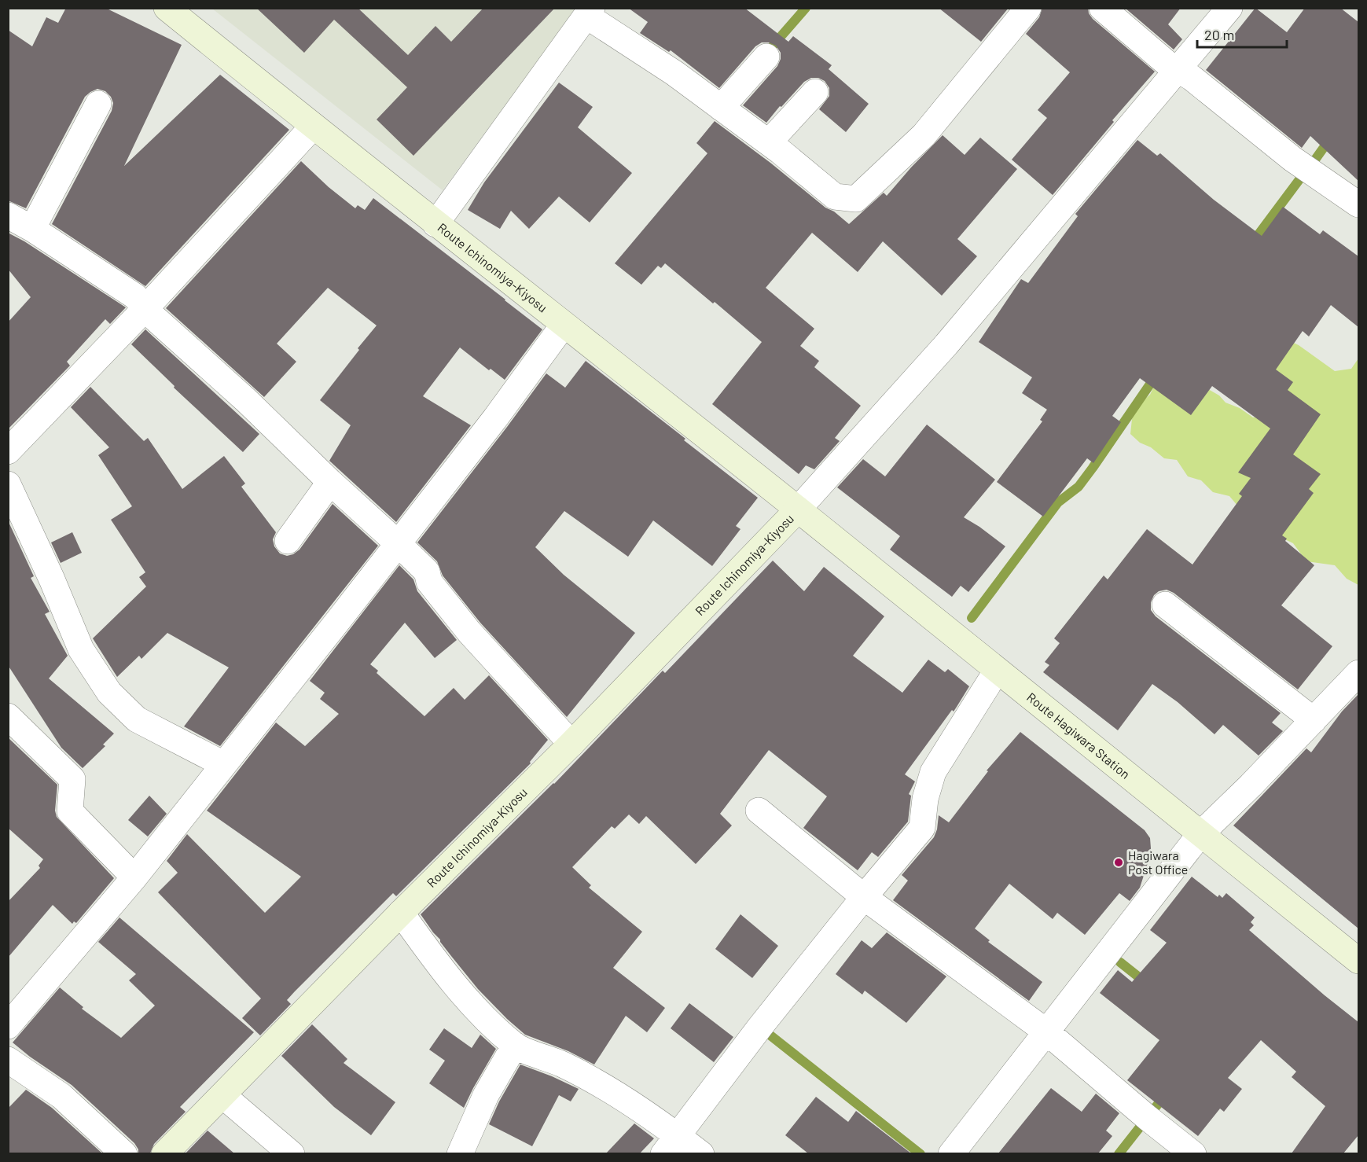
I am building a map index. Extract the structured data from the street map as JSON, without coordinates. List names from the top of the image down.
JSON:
{
  "streets": {
    "main road": ["Route Ichinomiya-Kiyosu", "Route Hagiwara Station"]
  },
  "crossings": [
    ["Route Ichinomiya-Kiyosu", "Route Hagiwara Station"]
  ],
  "places": ["Hagiwara Post Office"],
  "scale_bar": "20 m"
}
